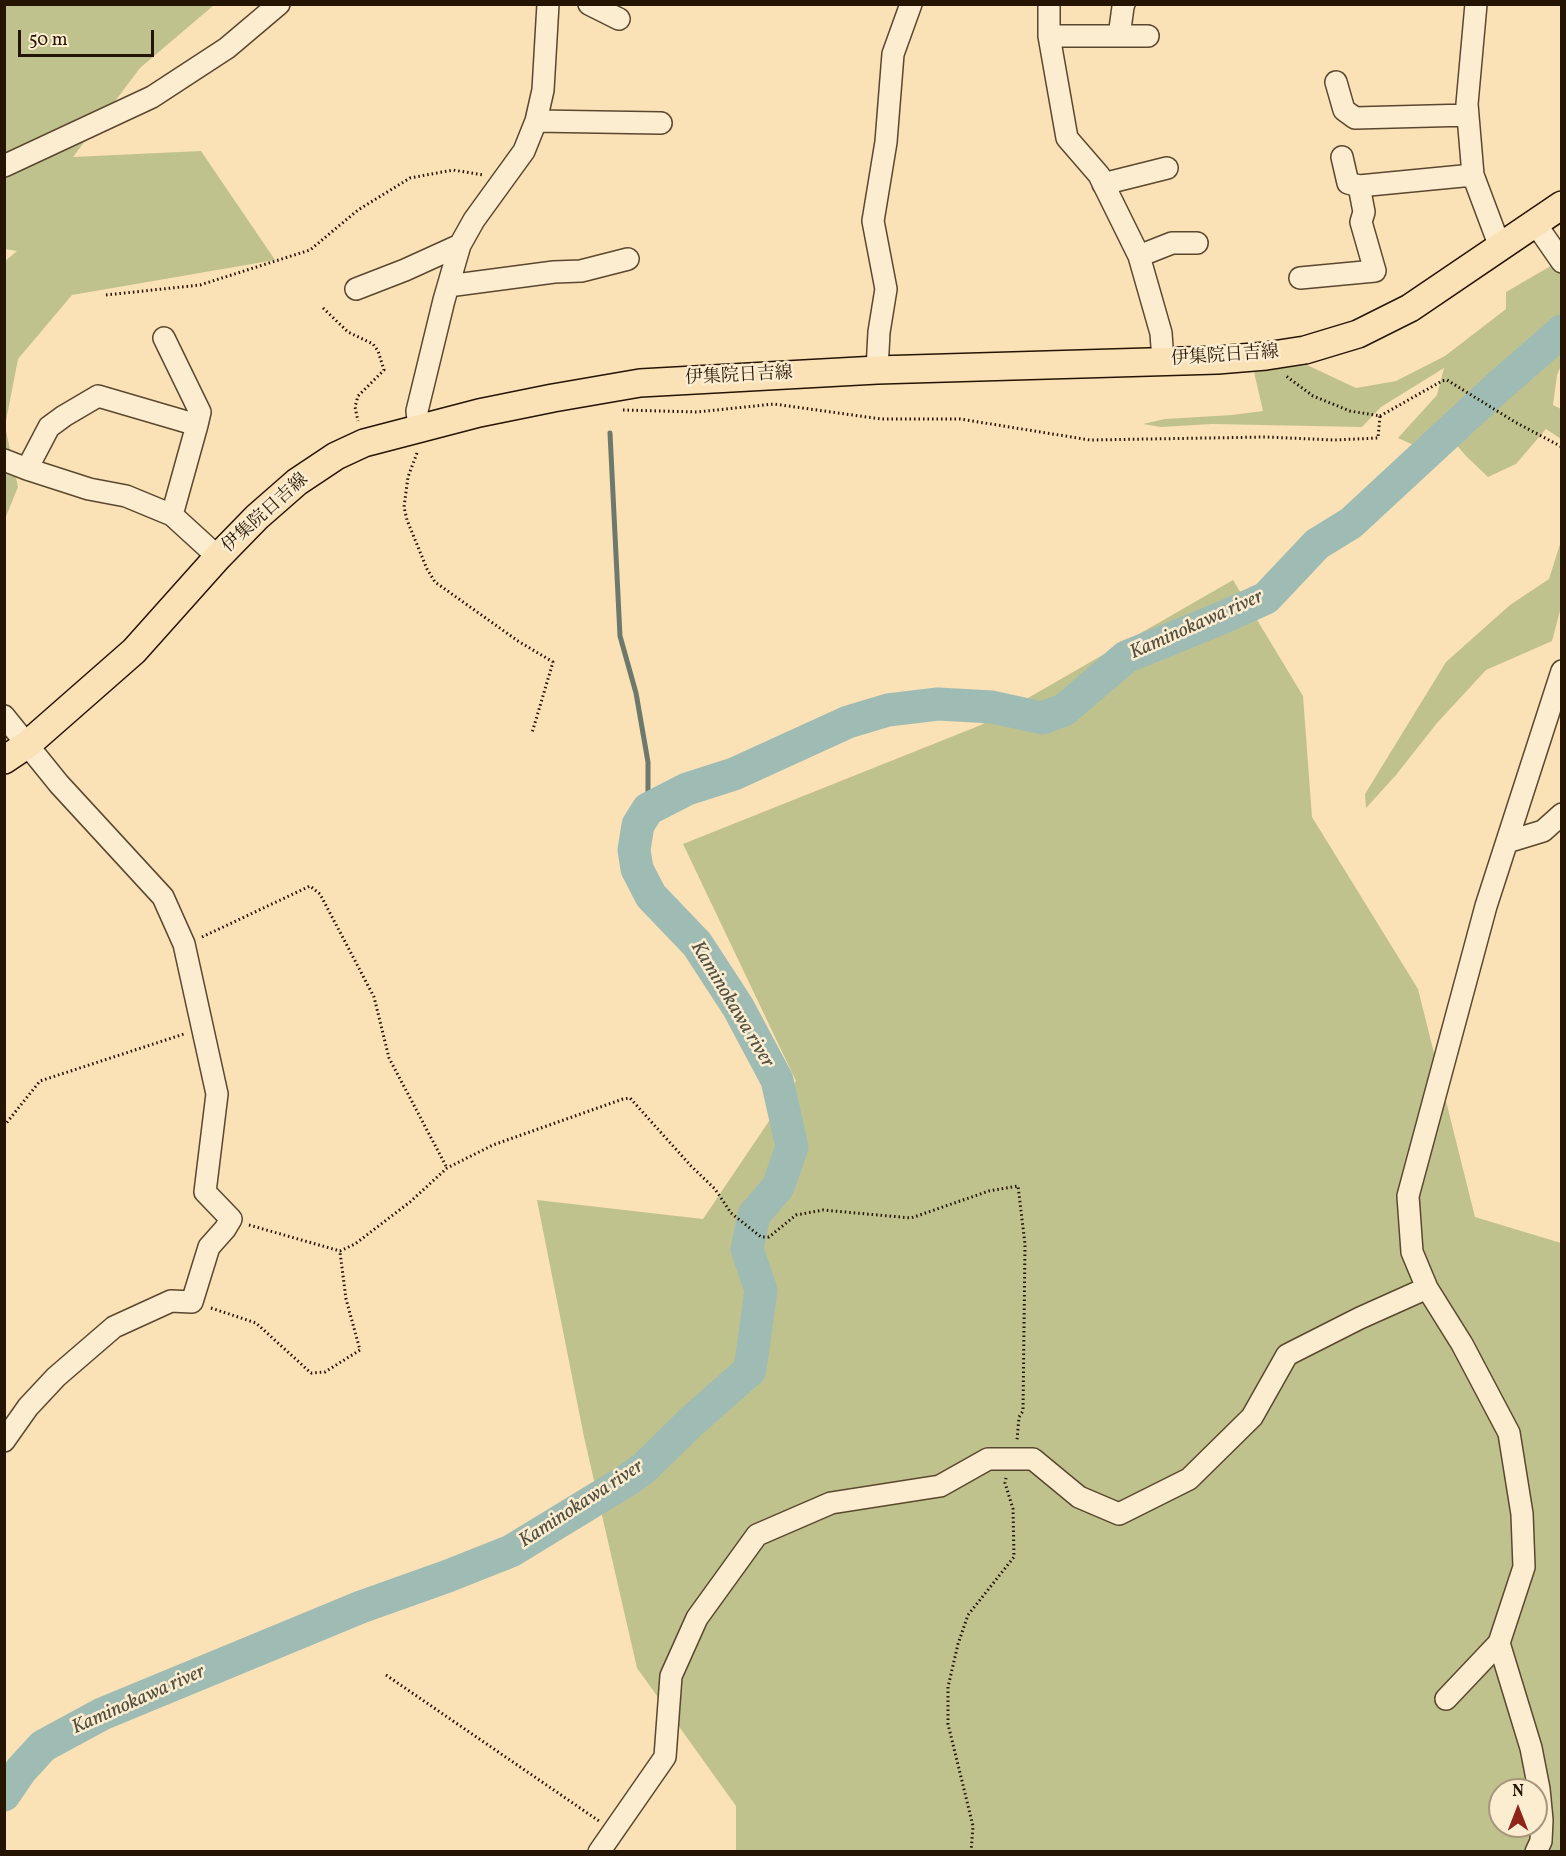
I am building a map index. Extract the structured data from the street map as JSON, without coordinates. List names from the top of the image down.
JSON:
{
  "streets": {
    "main road": ["伊集院日吉線"]
  },
  "water": ["Kaminokawa river"],
  "scale_bar": "50 m",
  "north": "top"
}
